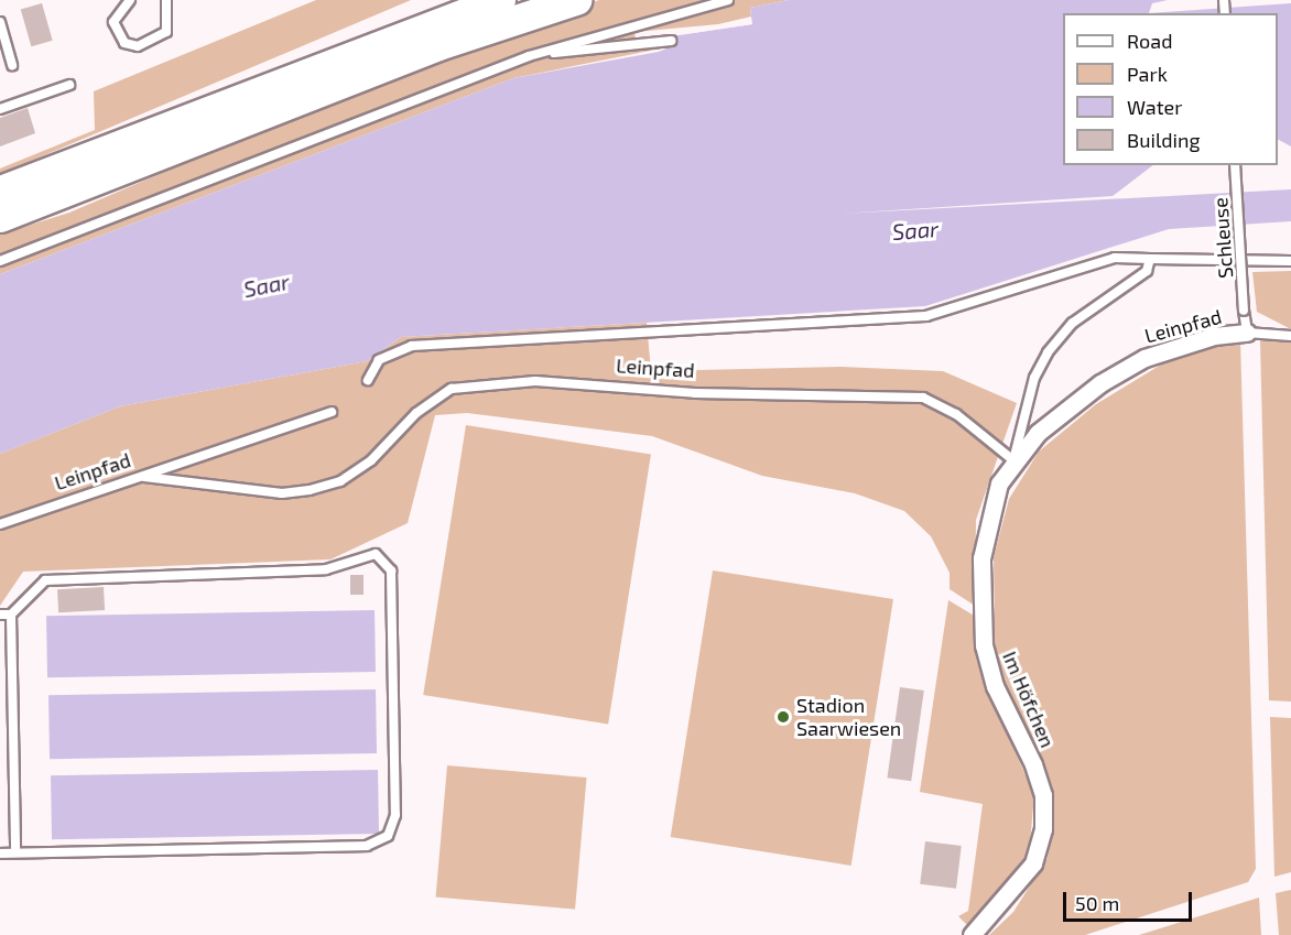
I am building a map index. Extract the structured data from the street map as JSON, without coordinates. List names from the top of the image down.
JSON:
{
  "streets": {
    "street": ["Leinpfad", "Im Höfchen"],
    "lane": ["Schleuse"]
  },
  "crossings": [
    ["Schleuse", "Leinpfad"],
    ["Leinpfad", "Im Höfchen"]
  ],
  "water": ["Saar"],
  "places": ["Stadion Saarwiesen"],
  "legend": [
    "Road",
    "Park",
    "Water",
    "Building"
  ],
  "scale_bar": "50 m"
}
